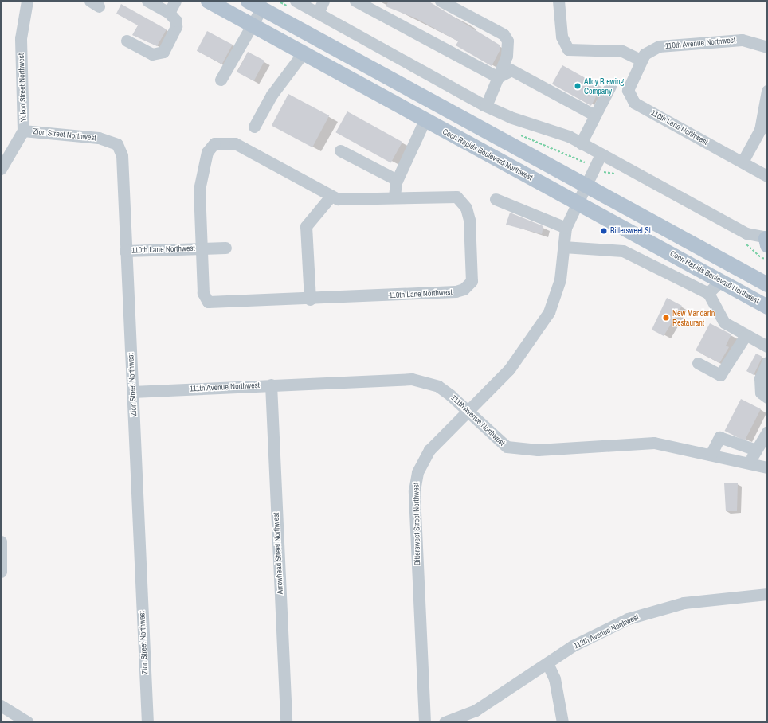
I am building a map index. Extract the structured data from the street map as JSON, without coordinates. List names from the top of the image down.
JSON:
{
  "streets": {
    "main road": ["Coon Rapids Boulevard Northwest"],
    "street": [
      "110th Avenue Northwest",
      "Yukon Street Northwest",
      "110th Lane Northwest",
      "Zion Street Northwest",
      "111th Avenue Northwest",
      "Bittersweet Street Northwest",
      "Arrowhead Street Northwest",
      "112th Avenue Northwest"
    ]
  },
  "crossings": [
    ["110th Avenue Northwest", "110th Lane Northwest"],
    ["Yukon Street Northwest", "Zion Street Northwest"],
    ["110th Lane Northwest", "Zion Street Northwest"],
    ["Zion Street Northwest", "111th Avenue Northwest"],
    ["Coon Rapids Boulevard Northwest", "Bittersweet Street Northwest"],
    ["111th Avenue Northwest", "Bittersweet Street Northwest"],
    ["111th Avenue Northwest", "Arrowhead Street Northwest"]
  ],
  "places": ["Alloy Brewing Company", "Bittersweet St", "New Mandarin Restaurant"]
}
